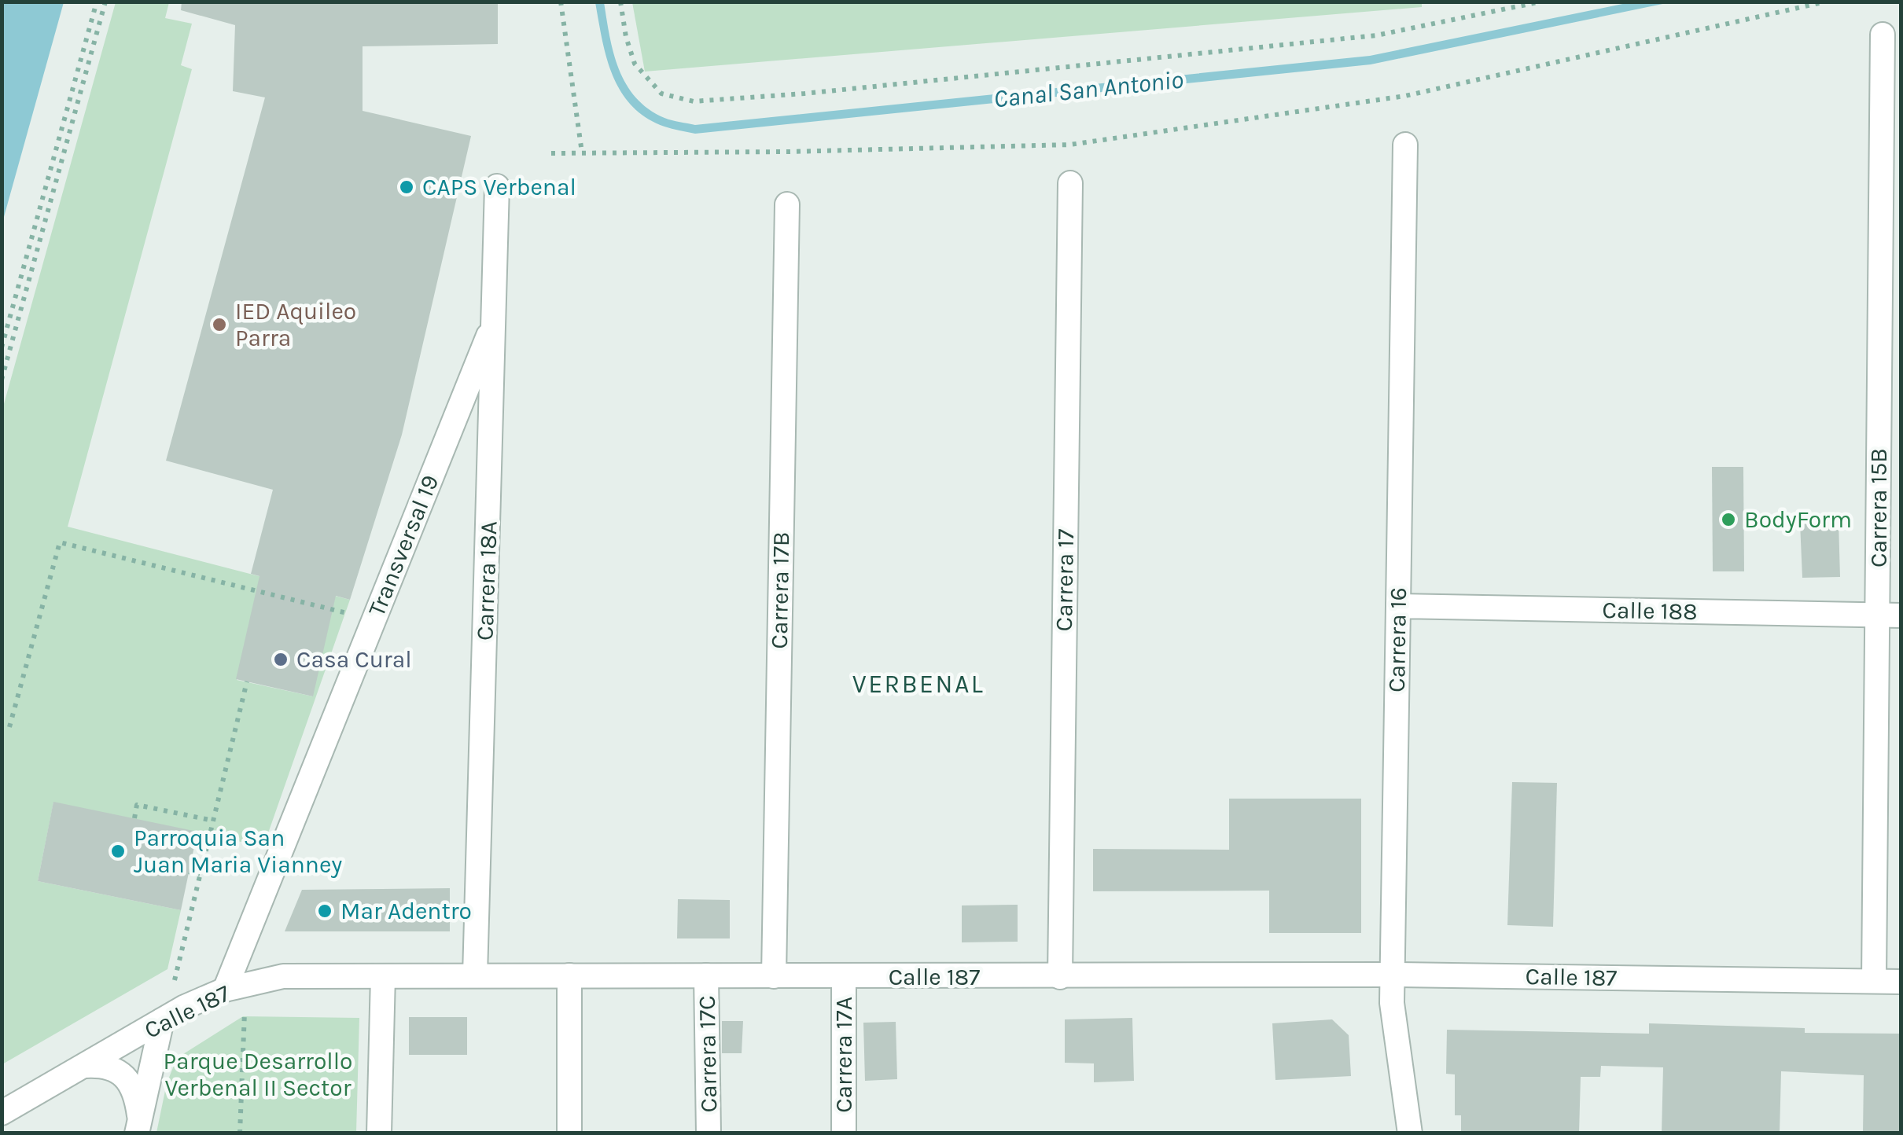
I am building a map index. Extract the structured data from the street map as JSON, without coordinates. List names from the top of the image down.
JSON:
{
  "streets": {
    "street": [
      "Carrera 15B",
      "Transversal 19",
      "Carrera 17",
      "Carrera 18A",
      "Carrera 17B",
      "Calle 188",
      "Carrera 16",
      "Calle 187",
      "Carrera 17C",
      "Carrera 17A"
    ]
  },
  "crossings": [
    ["Carrera 15B", "Calle 188"],
    ["Carrera 15B", "Calle 187"],
    ["Transversal 19", "Carrera 18A"],
    ["Transversal 19", "Calle 187"],
    ["Carrera 17", "Calle 187"],
    ["Carrera 18A", "Calle 187"],
    ["Carrera 17B", "Calle 187"],
    ["Calle 188", "Carrera 16"],
    ["Carrera 16", "Calle 187"],
    ["Calle 187", "Carrera 17C"],
    ["Calle 187", "Carrera 17A"]
  ],
  "districts": ["VERBENAL"],
  "water": ["Canal San Antonio"],
  "parks": ["Parque Desarrollo Verbenal II Sector"],
  "places": [
    "CAPS Verbenal",
    "IED Aquileo Parra",
    "BodyForm",
    "Casa Cural",
    "Parroquia San Juan Maria Vianney",
    "Mar Adentro"
  ]
}
